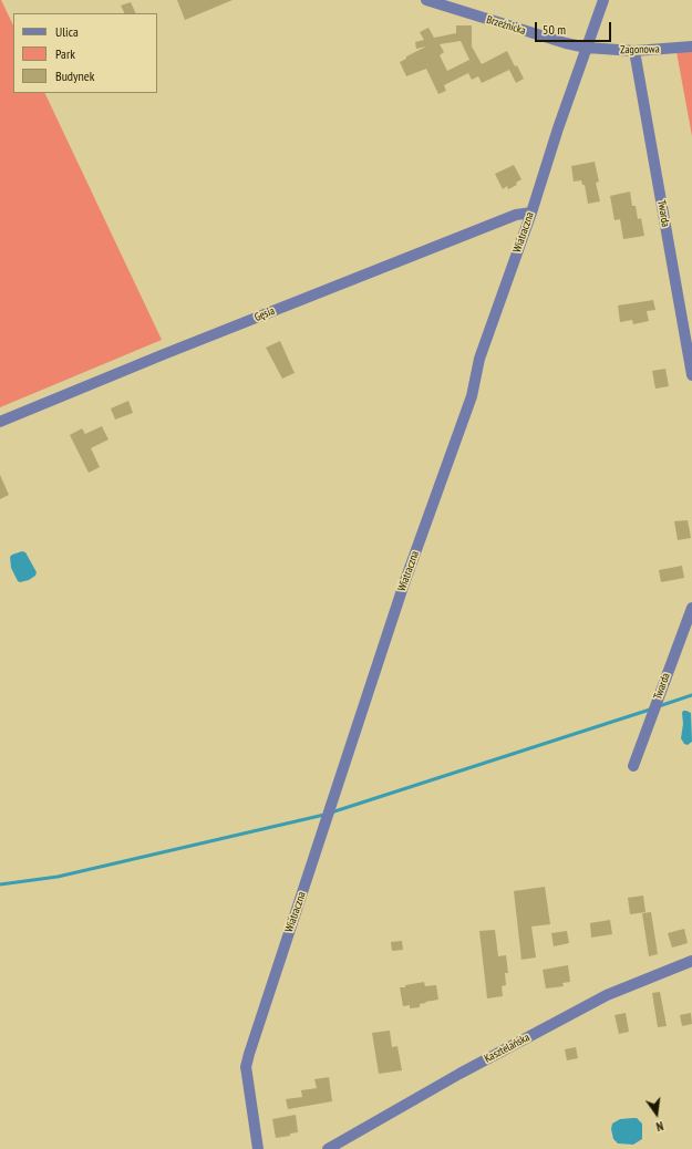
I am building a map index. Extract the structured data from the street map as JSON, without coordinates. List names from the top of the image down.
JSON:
{
  "streets": {
    "street": [
      "Brzeźnicka",
      "Zagonowa",
      "Twarda",
      "Wiatraczna",
      "Gęsia",
      "Kasztelańska"
    ]
  },
  "crossings": [
    ["Brzeźnicka", "Zagonowa"],
    ["Brzeźnicka", "Wiatraczna"],
    ["Zagonowa", "Twarda"],
    ["Zagonowa", "Wiatraczna"],
    ["Wiatraczna", "Gęsia"]
  ],
  "legend": ["Ulica", "Park", "Budynek"],
  "scale_bar": "50 m",
  "north": "bottom"
}
